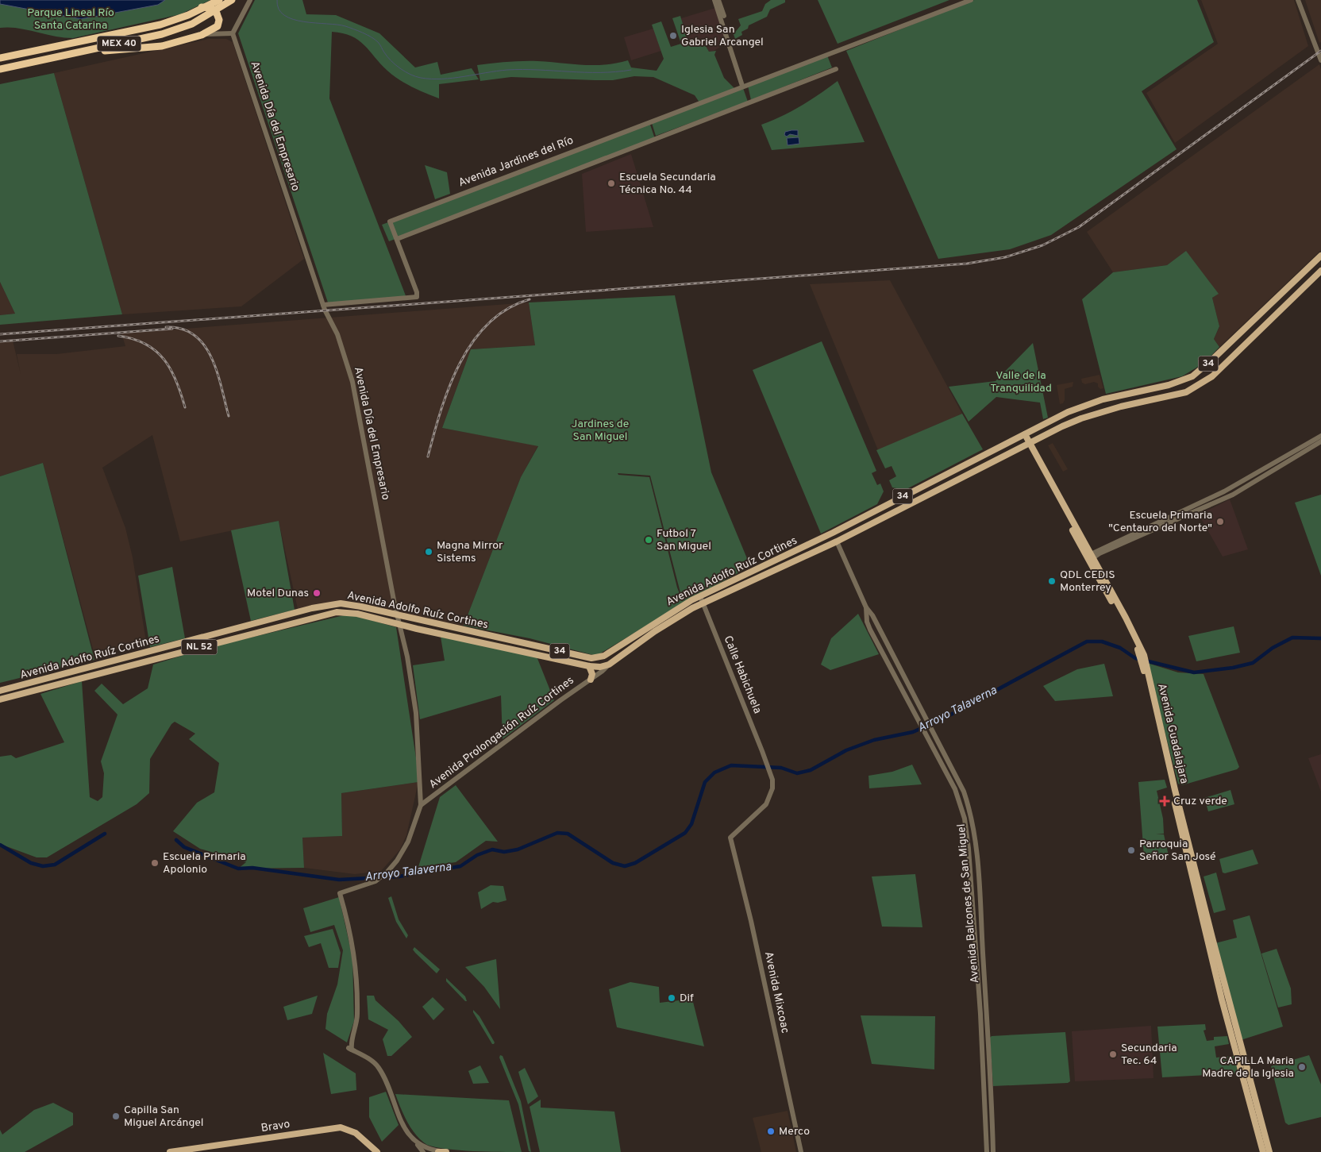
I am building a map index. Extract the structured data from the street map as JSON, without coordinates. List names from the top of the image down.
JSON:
{
  "streets": {
    "highway": ["MEX 40"],
    "main road": [
      "34",
      "Avenida Adolfo Ruíz Cortines",
      "NL 52",
      "Avenida Guadalajara",
      "Bravo"
    ],
    "street": [
      "Avenida Día del Empresario",
      "Avenida Jardines del Río",
      "Calle Habichuela",
      "Avenida Prolongación Ruíz Cortines",
      "Avenida Balcones de San Miguel",
      "Avenida Mixcoac"
    ]
  },
  "crossings": [
    ["Avenida Día del Empresario", "Avenida Adolfo Ruíz Cortines"],
    ["Avenida Día del Empresario", "Avenida Prolongación Ruíz Cortines"],
    ["Avenida Adolfo Ruíz Cortines", "Calle Habichuela"],
    ["Avenida Adolfo Ruíz Cortines", "Avenida Prolongación Ruíz Cortines"],
    ["Avenida Adolfo Ruíz Cortines", "Avenida Guadalajara"],
    ["Avenida Adolfo Ruíz Cortines", "Avenida Balcones de San Miguel"],
    ["Calle Habichuela", "Avenida Mixcoac"]
  ],
  "water": ["Arroyo Talaverna"],
  "parks": ["Parque Lineal Río Santa Catarina", "Valle de la Tranquilidad", "Jardines de San Miguel"],
  "places": {
    "other": [
      "Iglesia San Gabriel Arcangel",
      "Escuela Secundaria Técnica No. 44",
      "Escuela Primaria \"Centauro del Norte\"",
      "Futbol 7 San Miguel",
      "Magna Mirror Sistems",
      "QDL CEDIS Monterrey",
      "Motel Dunas",
      "Parroquia Señor San José",
      "Escuela Primaria Apolonio",
      "Dif",
      "Secundaria Tec. 64",
      "CAPILLA Maria Madre de la Iglesia",
      "Capilla San Miguel Arcángel",
      "Merco"
    ],
    "health": ["Cruz verde"]
  }
}
